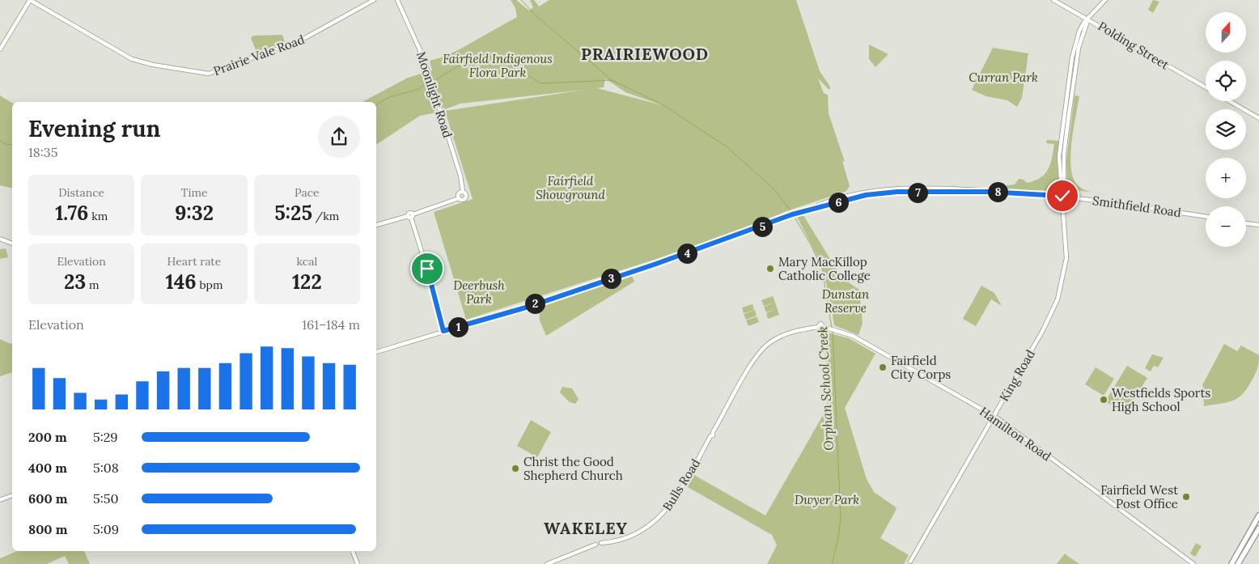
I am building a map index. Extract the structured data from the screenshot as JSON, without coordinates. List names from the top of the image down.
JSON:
{
  "streets": {
    "main road": [
      "Polding Street",
      "Prairie Vale Road",
      "Moonlight Road",
      "Smithfield Road",
      "King Road",
      "Hamilton Road",
      "Bulls Road"
    ]
  },
  "crossings": [
    ["Polding Street", "King Road"],
    ["Smithfield Road", "King Road"],
    ["King Road", "Hamilton Road"],
    ["Hamilton Road", "Bulls Road"]
  ],
  "districts": ["PRAIRIEWOOD", "WAKELEY"],
  "water": ["Orphan School Creek"],
  "parks": [
    "Fairfield Indigenous Flora Park",
    "Curran Park",
    "Fairfield Showground",
    "Deerbush Park",
    "Dunstan Reserve",
    "Dwyer Park"
  ],
  "places": [
    "Mary MacKillop Catholic College",
    "Fairfield City Corps",
    "Westfields Sports High School",
    "Christ the Good Shepherd Church",
    "Fairfield West Post Office"
  ],
  "north": "top",
  "page": {
    "map_buttons": ["+", "−"],
    "heading": ["Evening run", "18:35"],
    "stats": [
      ["Distance", "1.76 km"],
      ["Time", "9:32"],
      ["Pace", "5:25 /km"],
      ["Elevation", "23 m"],
      ["Heart rate", "146 bpm"],
      ["kcal", "122"]
    ],
    "pins": [
      "8",
      "7",
      "6",
      "5",
      "4",
      "3",
      "2",
      "1"
    ],
    "chart": ["Elevation", "161–184 m"],
    "list": [
      {
        "name": "200 m",
        "note": "5:29"
      },
      {
        "name": "400 m",
        "note": "5:08"
      },
      {
        "name": "600 m",
        "note": "5:50"
      },
      {
        "name": "800 m",
        "note": "5:09"
      }
    ]
  }
}
